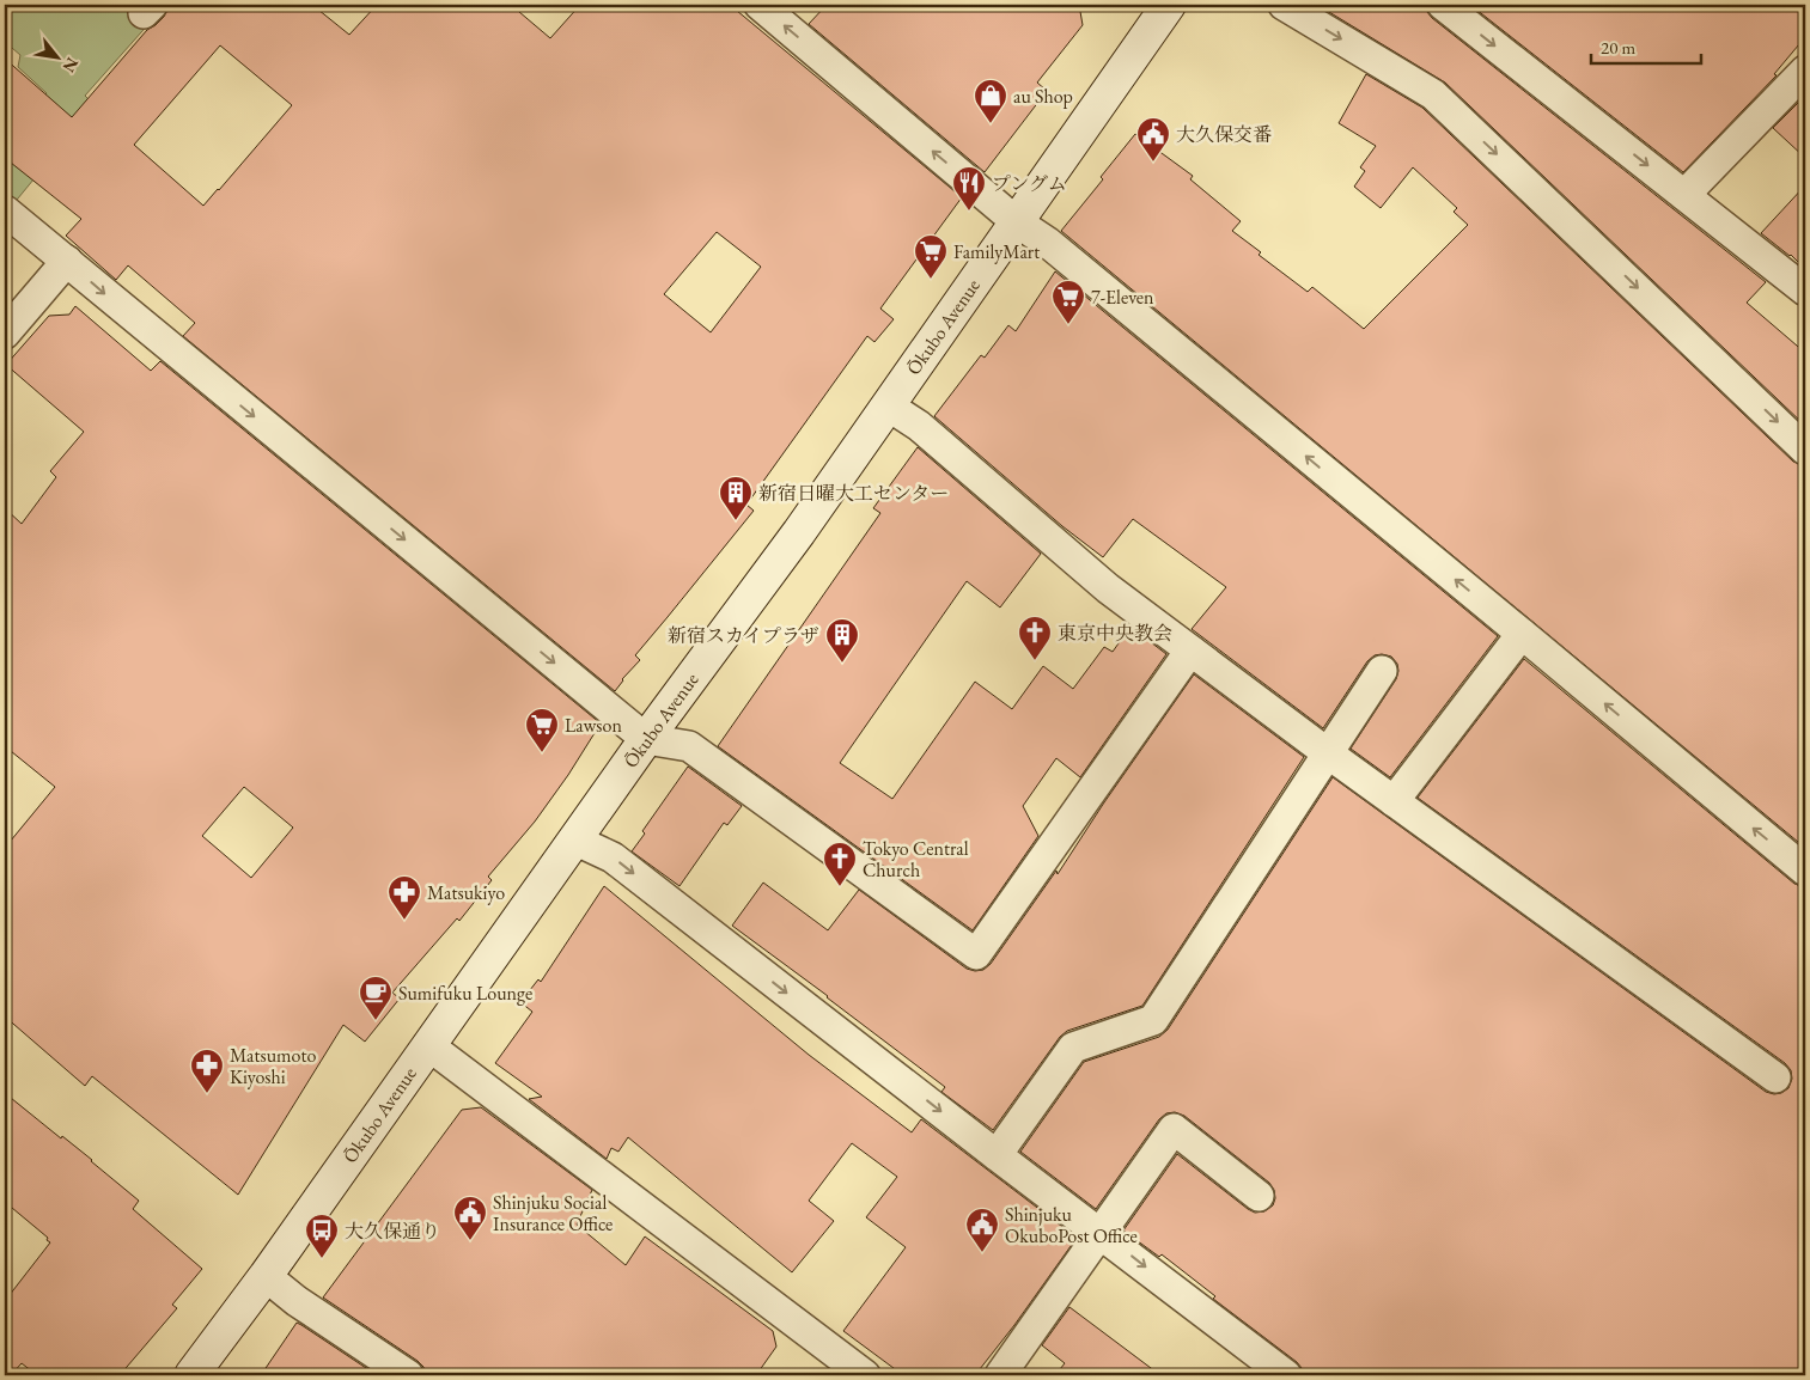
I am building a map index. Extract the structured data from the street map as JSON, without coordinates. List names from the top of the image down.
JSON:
{
  "streets": {
    "main road": ["Ōkubo Avenue"]
  },
  "places": {
    "shop": ["au Shop"],
    "public building": ["大久保交番", "Shinjuku Social Insurance Office", "Shinjuku OkuboPost Office"],
    "restaurant": ["プングム"],
    "supermarket": ["FamilyMart", "7-Eleven", "Lawson"],
    "building": ["新宿日曜大工センター", "新宿スカイプラザ"],
    "church": ["東京中央教会", "Tokyo Central Church"],
    "pharmacy": ["Matsukiyo", "Matsumoto Kiyoshi"],
    "cafe": ["Sumifuku Lounge"],
    "bus stop": ["大久保通り"]
  },
  "scale_bar": "20 m",
  "north": "bottom right"
}
